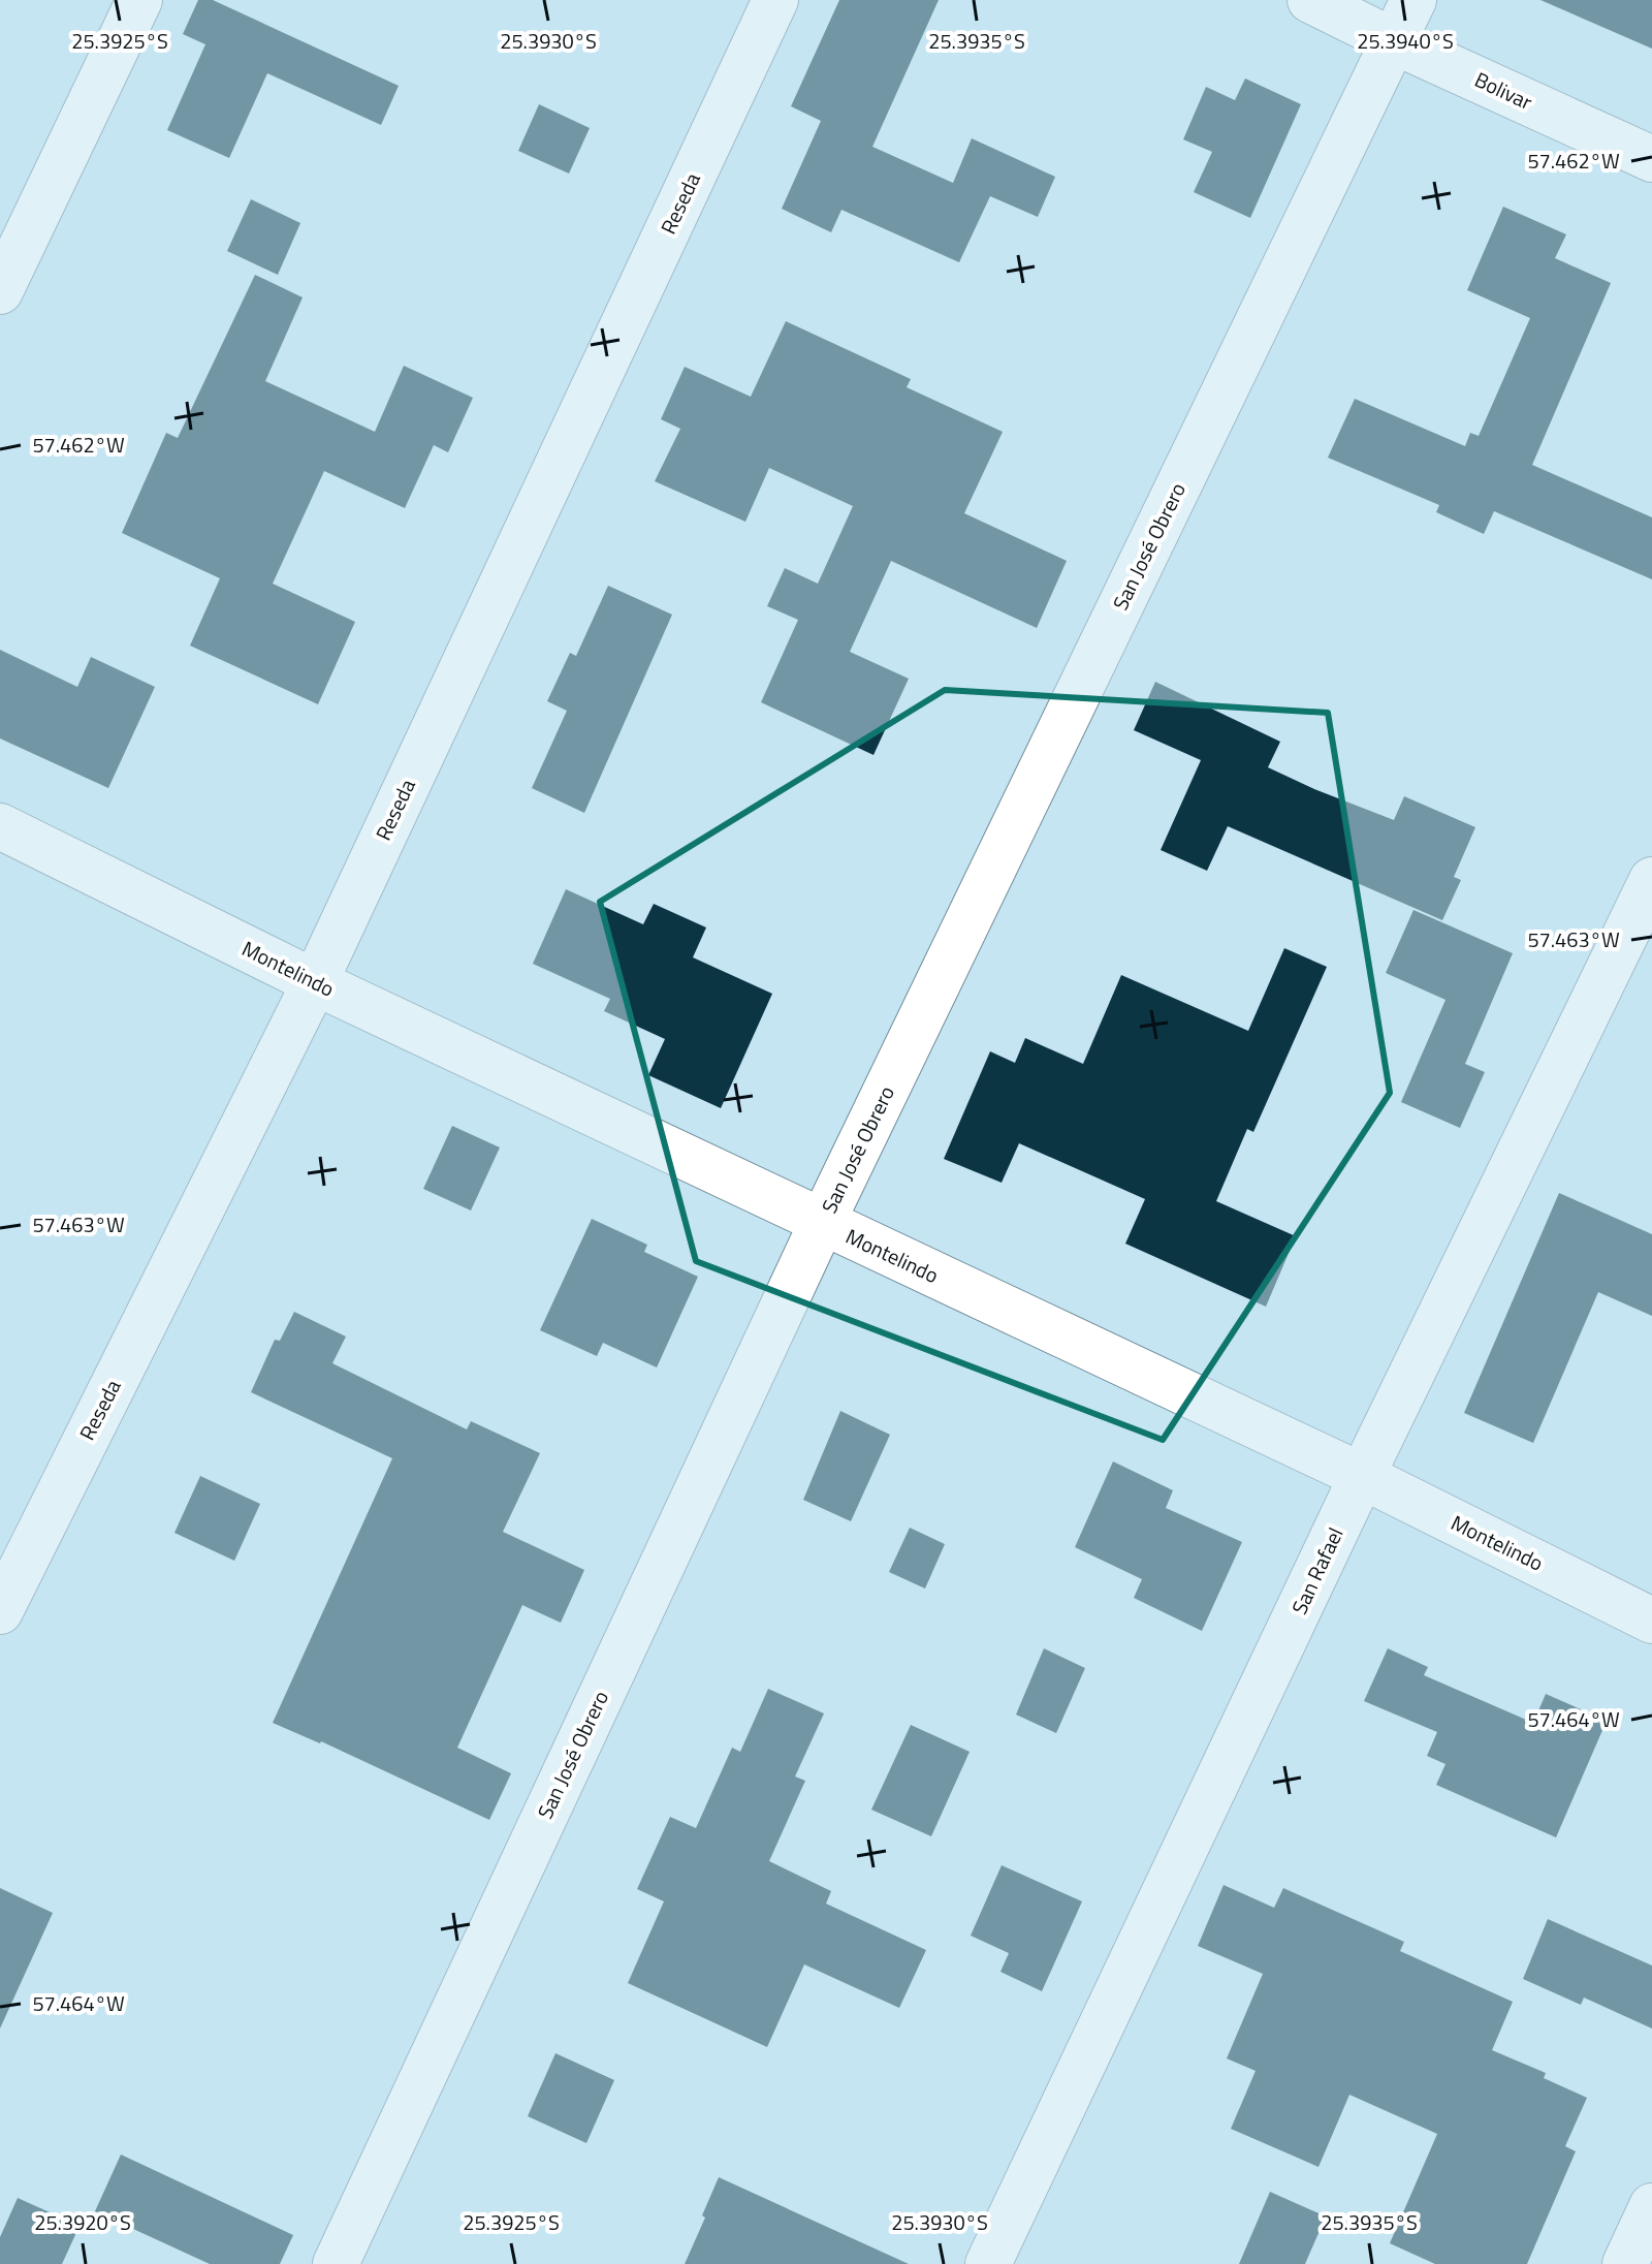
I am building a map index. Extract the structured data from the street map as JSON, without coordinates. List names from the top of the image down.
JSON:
{
  "streets": {
    "street": [
      "Bolivar",
      "Reseda",
      "San José Obrero",
      "Montelindo",
      "San Rafael"
    ]
  },
  "crossings": [
    ["Bolivar", "San José Obrero"],
    ["Reseda", "Montelindo"],
    ["San José Obrero", "Montelindo"],
    ["Montelindo", "San Rafael"]
  ],
  "coordinates": [
    "25.3925°S",
    "25.3930°S",
    "25.3935°S",
    "25.3940°S",
    "57.462°W",
    "57.463°W",
    "57.464°W",
    "25.3920°S"
  ]
}
